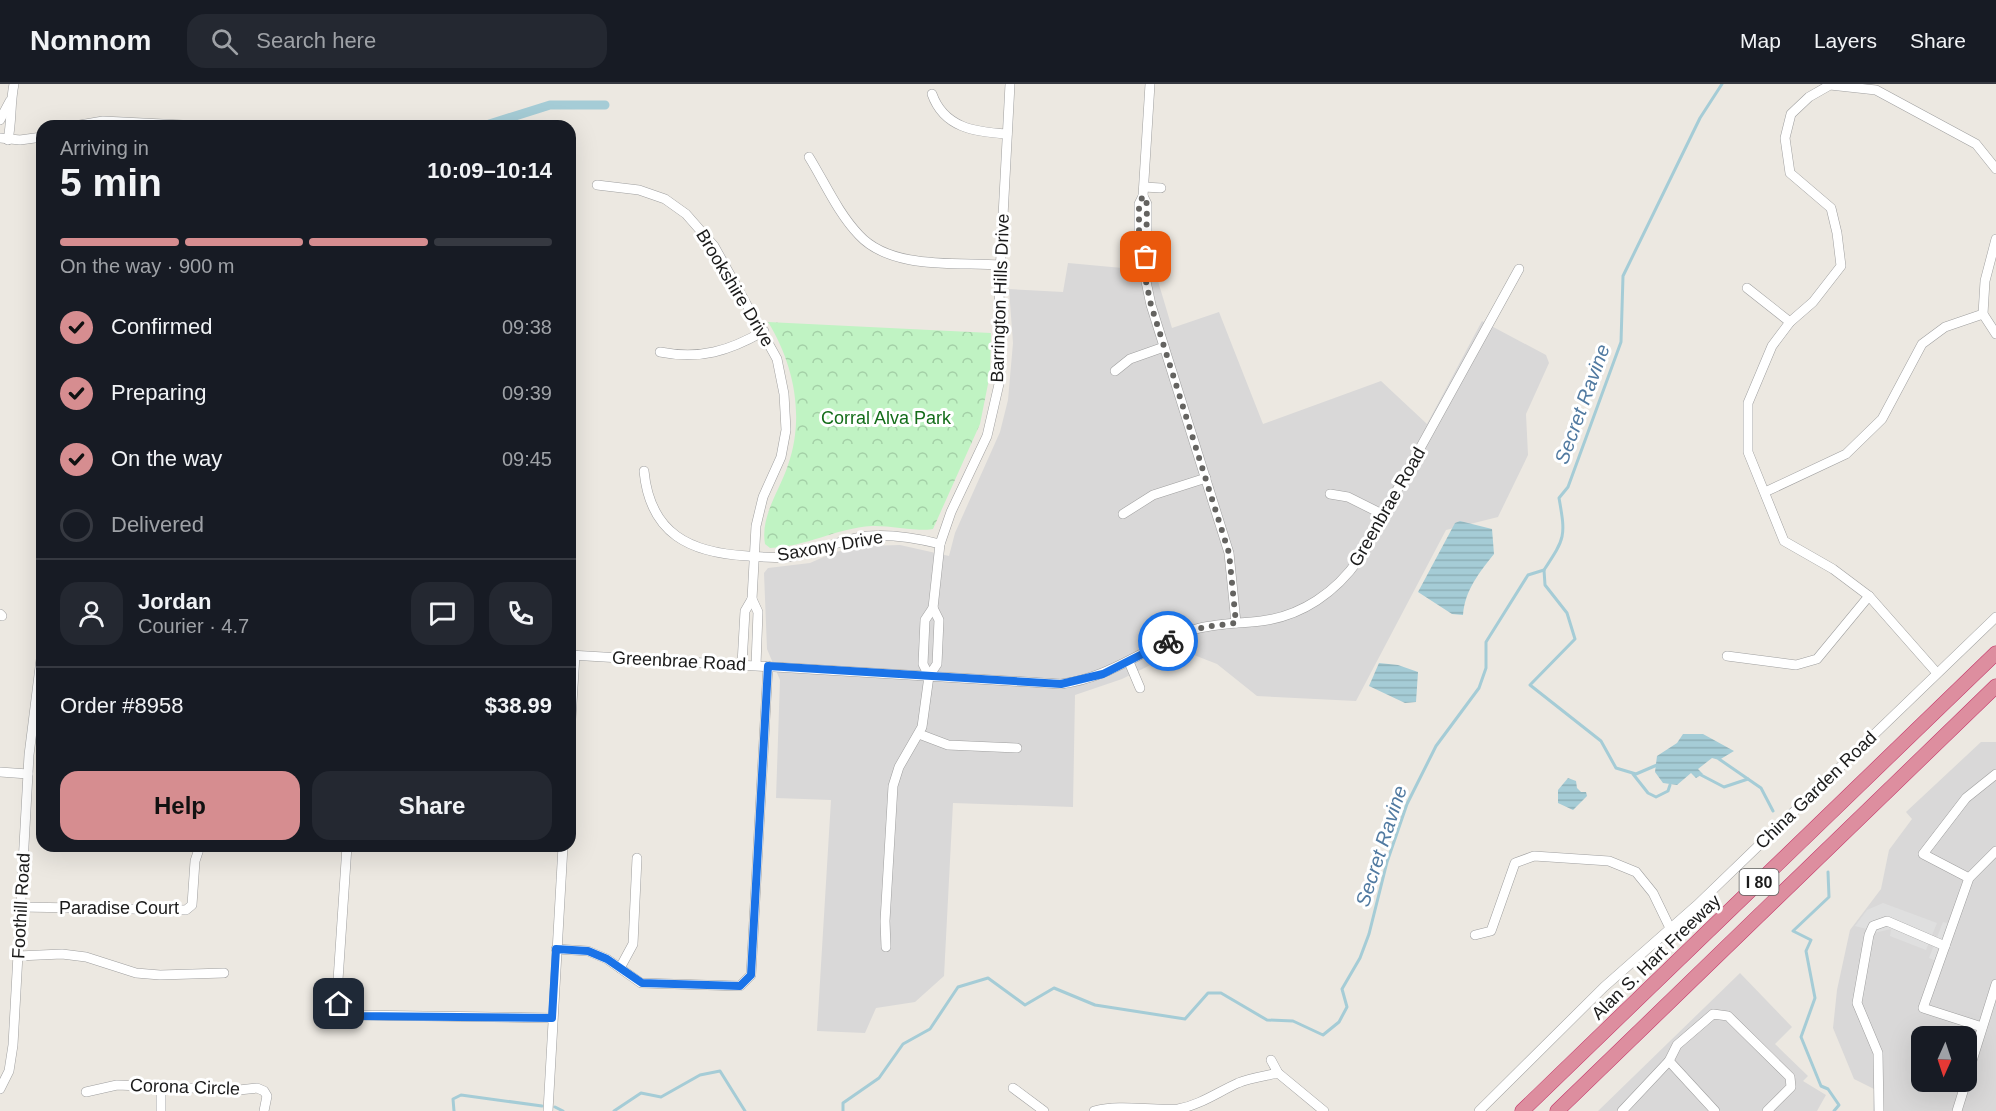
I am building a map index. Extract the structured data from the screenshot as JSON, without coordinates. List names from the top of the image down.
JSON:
{
  "streets": {
    "highway": ["I 80", "Alan S. Hart Freeway"],
    "street": [
      "Brookshire Drive",
      "Barrington Hills Drive",
      "Greenbrae Road",
      "Saxony Drive",
      "China Garden Road",
      "Foothill Road",
      "Paradise Court",
      "Corona Circle"
    ]
  },
  "crossings": [
    ["Brookshire Drive", "Greenbrae Road"],
    ["Brookshire Drive", "Saxony Drive"],
    ["Barrington Hills Drive", "Greenbrae Road"],
    ["Barrington Hills Drive", "Saxony Drive"],
    ["Foothill Road", "Paradise Court"]
  ],
  "water": ["Secret Ravine"],
  "parks": ["Corral Alva Park"],
  "north": "bottom",
  "page": {
    "header": "Nomnom",
    "search": "Search here",
    "nav": ["Map", "Layers", "Share"],
    "heading": ["5 min", "Arriving in", "10:09–10:14"],
    "panel": [
      "Jordan",
      "Courier · 4.7",
      "Order #8958",
      "$38.99"
    ],
    "bar": "On the way · 900 m",
    "list": [
      ["Confirmed", "09:38"],
      ["Preparing", "09:39"],
      ["On the way", "09:45"],
      "Delivered"
    ],
    "buttons": ["Help", "Share"]
  }
}
